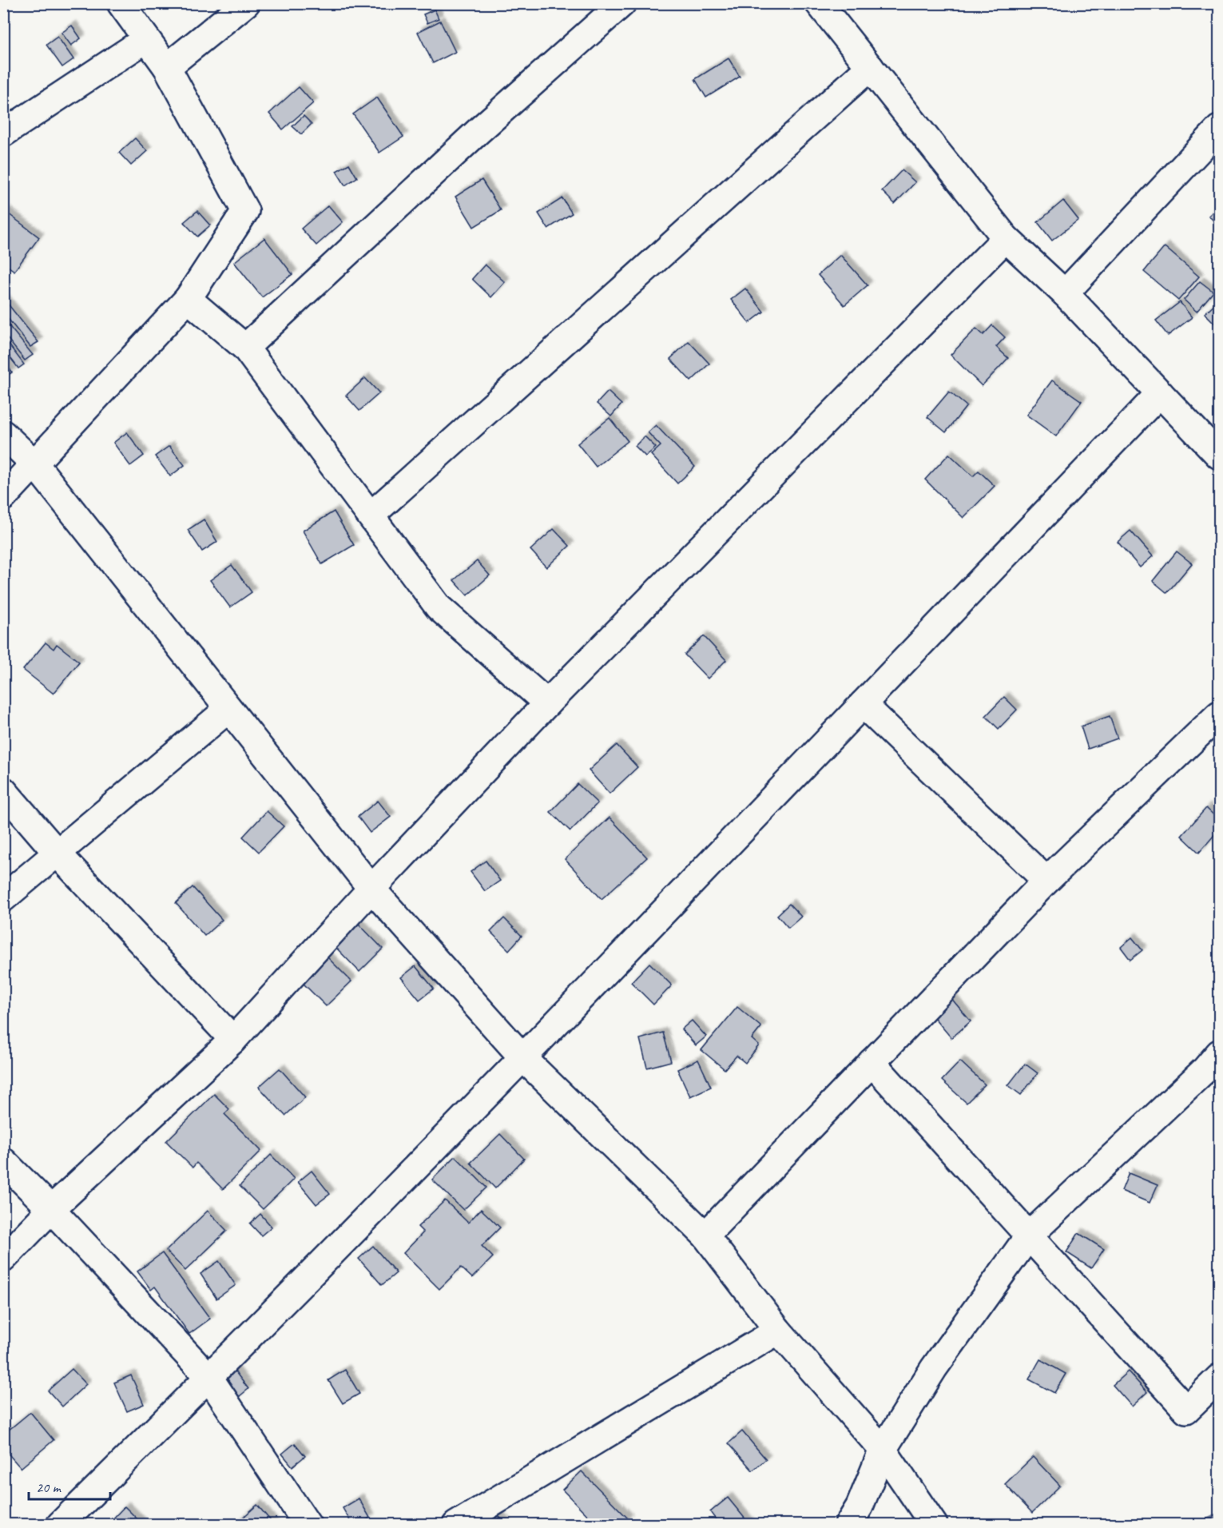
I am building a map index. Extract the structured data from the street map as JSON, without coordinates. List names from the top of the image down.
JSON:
{
  "scale_bar": "20 m"
}
